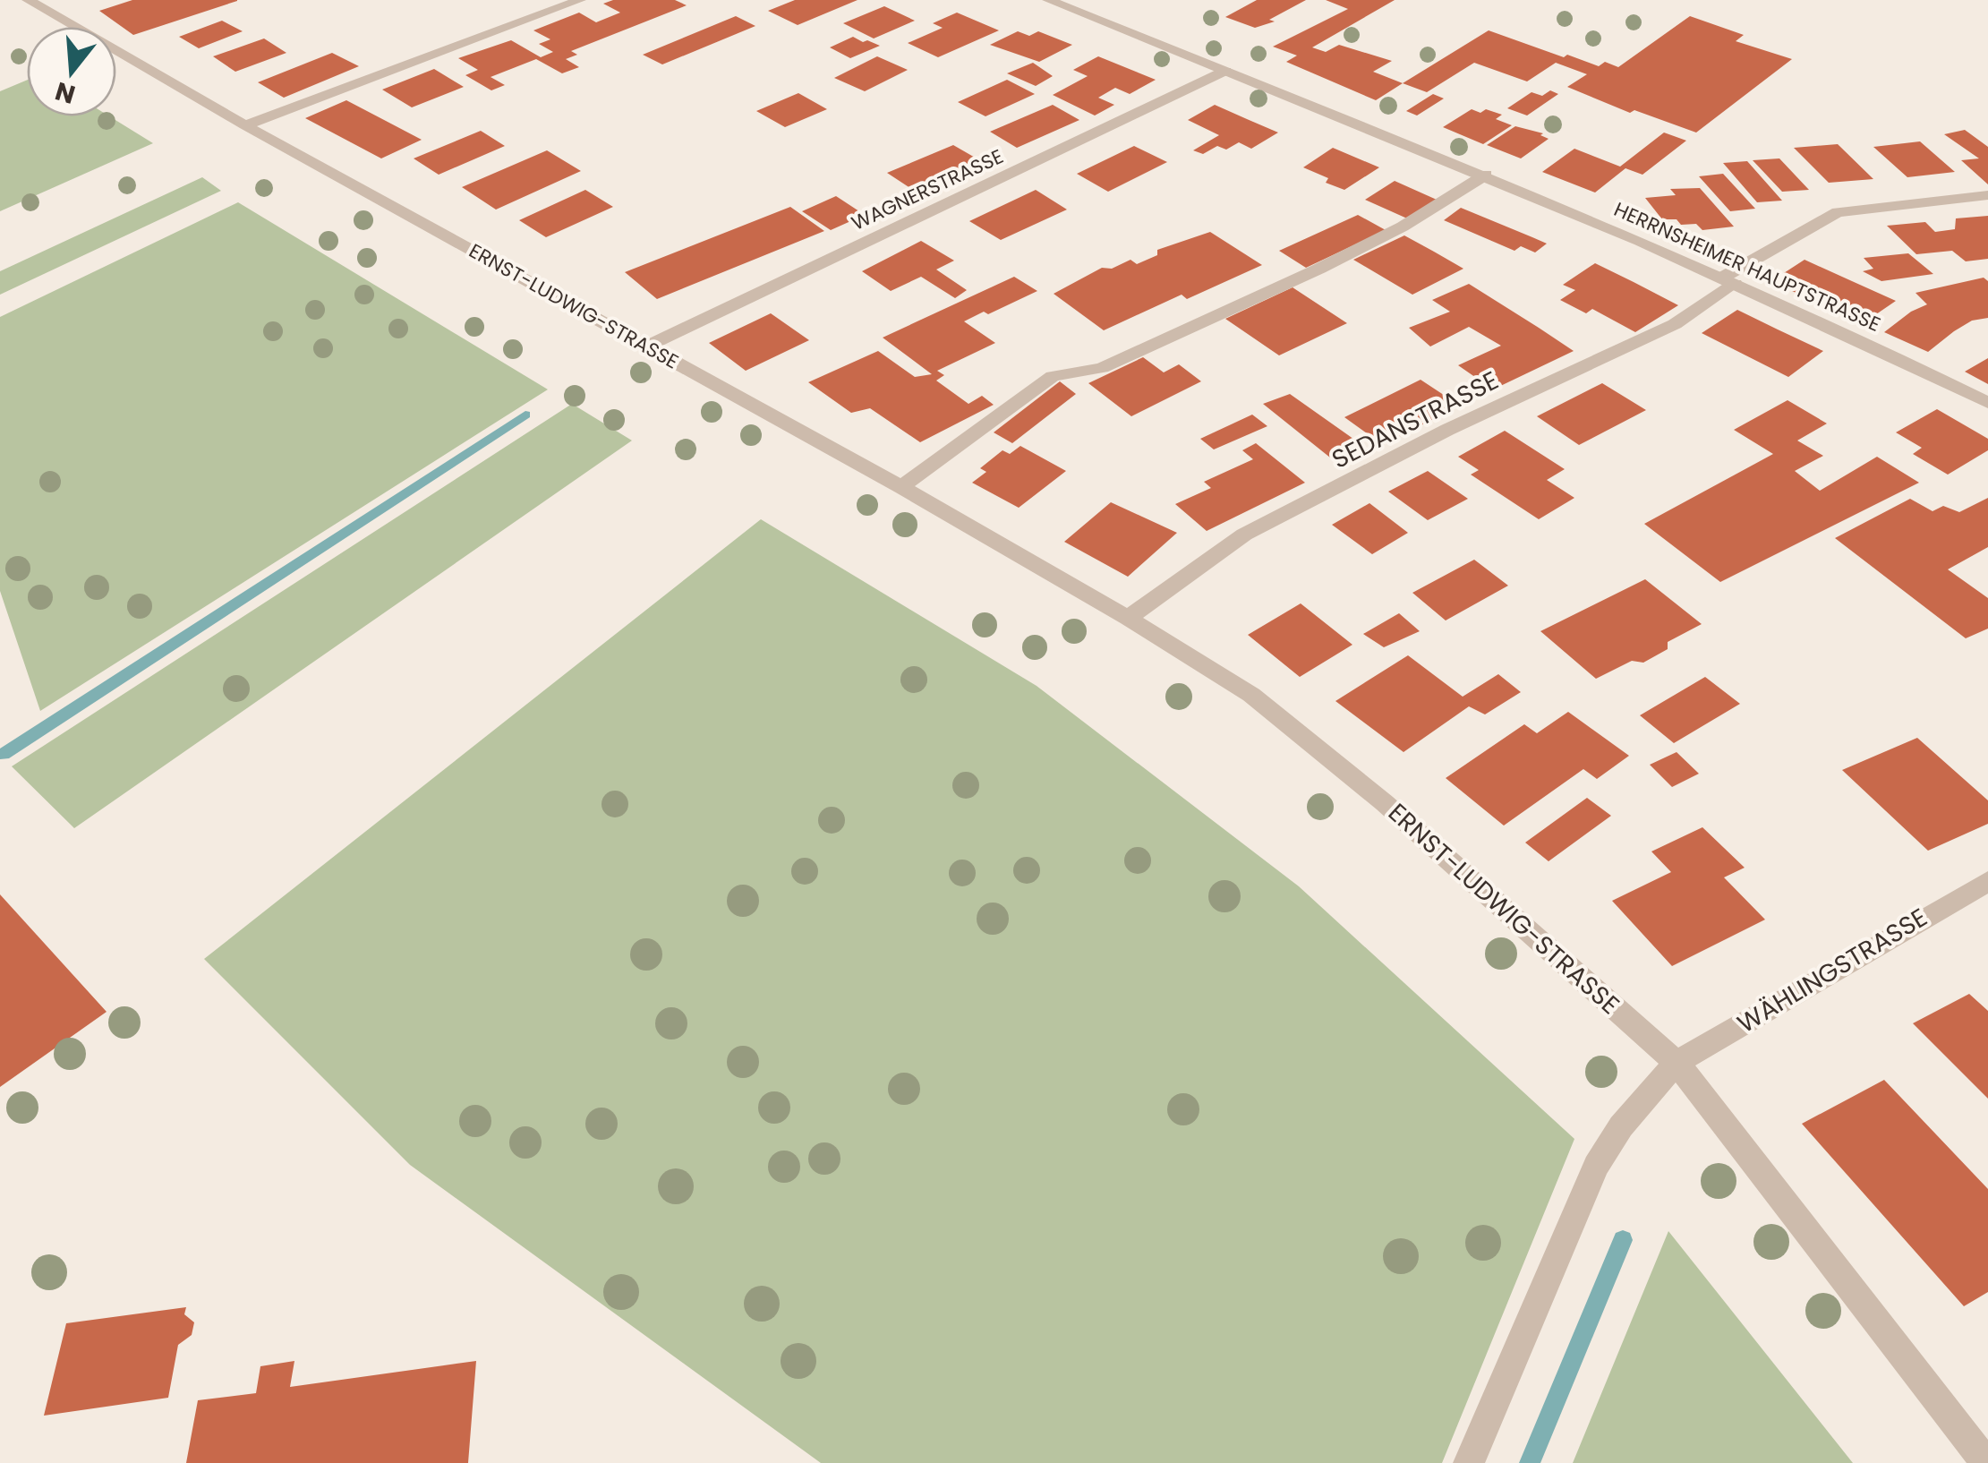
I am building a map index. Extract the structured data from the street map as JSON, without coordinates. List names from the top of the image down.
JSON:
{
  "streets": {
    "street": [
      "WAGNERSTRASSE",
      "HERRNSHEIMER HAUPTSTRASSE",
      "ERNST-LUDWIG-STRASSE",
      "SEDANSTRASSE",
      "WÄHLINGSTRASSE"
    ]
  },
  "crossings": [
    ["WAGNERSTRASSE", "HERRNSHEIMER HAUPTSTRASSE"],
    ["WAGNERSTRASSE", "ERNST-LUDWIG-STRASSE"],
    ["HERRNSHEIMER HAUPTSTRASSE", "SEDANSTRASSE"],
    ["ERNST-LUDWIG-STRASSE", "SEDANSTRASSE"],
    ["ERNST-LUDWIG-STRASSE", "WÄHLINGSTRASSE"]
  ],
  "north": "bottom"
}
